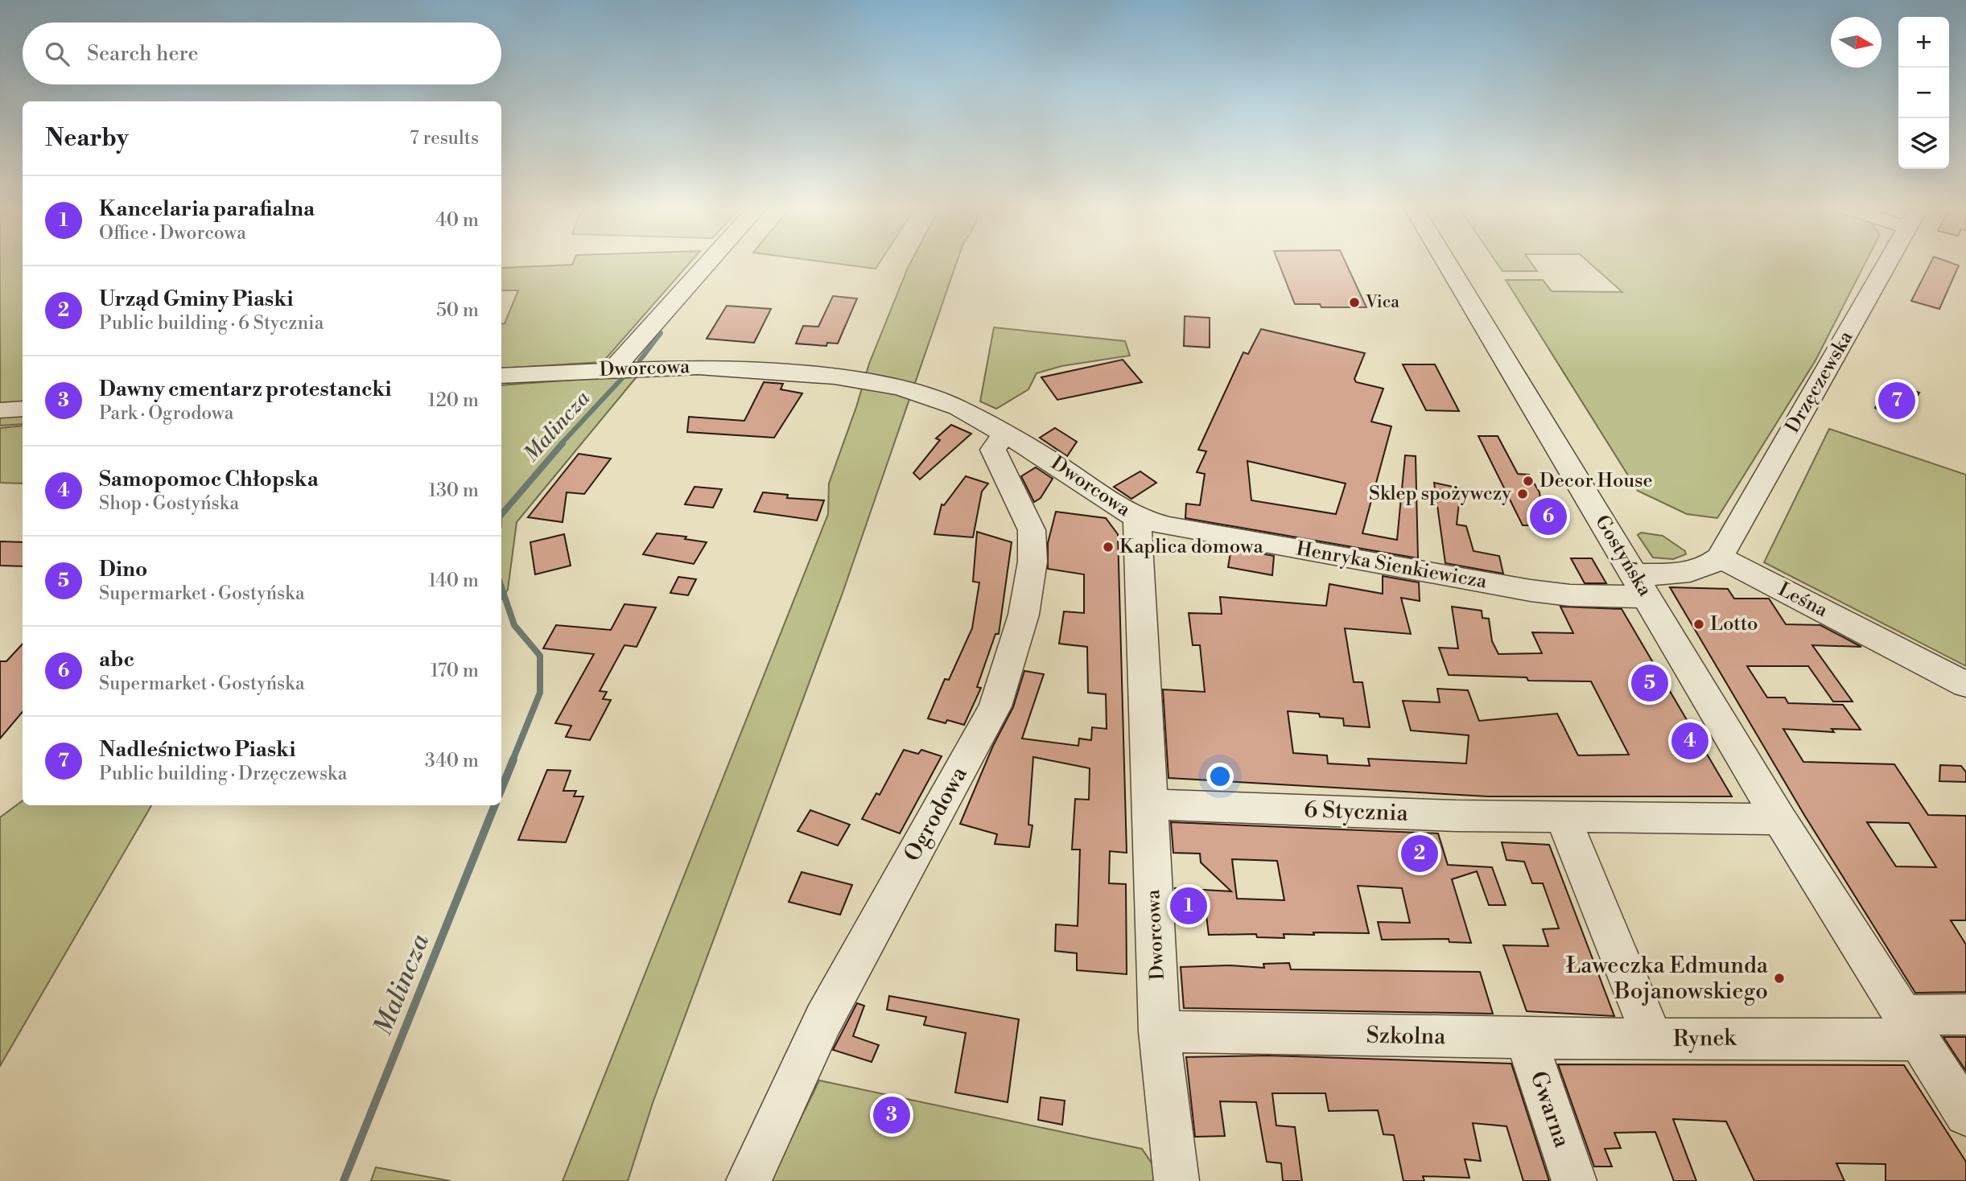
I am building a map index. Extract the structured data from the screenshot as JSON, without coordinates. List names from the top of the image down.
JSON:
{
  "streets": {
    "street": [
      "Dworcowa",
      "Drzęczewska",
      "Gostyńska",
      "Henryka Sienkiewicza",
      "Leśna",
      "6 Stycznia",
      "Ogrodowa",
      "Szkolna",
      "Rynek",
      "Gwarna"
    ]
  },
  "crossings": [
    ["Dworcowa", "Henryka Sienkiewicza"],
    ["Dworcowa", "6 Stycznia"],
    ["Dworcowa", "Ogrodowa"],
    ["Dworcowa", "Szkolna"],
    ["Drzęczewska", "Leśna"],
    ["Gostyńska", "Henryka Sienkiewicza"],
    ["6 Stycznia", "Rynek"],
    ["Szkolna", "Rynek"],
    ["Szkolna", "Gwarna"]
  ],
  "water": ["Malincza"],
  "places": [
    "Vica",
    "Decor House",
    "Sklep spożywczy",
    "Kaplica domowa",
    "Lotto",
    "Ławeczka Edmunda Bojanowskiego"
  ],
  "north": "right",
  "page": {
    "map_buttons": ["+", "−"],
    "search": "Search here",
    "heading": ["Nearby", "7 results"],
    "list": [
      {
        "mark": "1",
        "name": "Kancelaria parafialna",
        "note": "Office · Dworcowa",
        "value": "40 m"
      },
      {
        "mark": "2",
        "name": "Urząd Gminy Piaski",
        "note": "Public building · 6 Stycznia",
        "value": "50 m"
      },
      {
        "mark": "3",
        "name": "Dawny cmentarz protestancki",
        "note": "Park · Ogrodowa",
        "value": "120 m"
      },
      {
        "mark": "4",
        "name": "Samopomoc Chłopska",
        "note": "Shop · Gostyńska",
        "value": "130 m"
      },
      {
        "mark": "5",
        "name": "Dino",
        "note": "Supermarket · Gostyńska",
        "value": "140 m"
      },
      {
        "mark": "6",
        "name": "abc",
        "note": "Supermarket · Gostyńska",
        "value": "170 m"
      },
      {
        "mark": "7",
        "name": "Nadleśnictwo Piaski",
        "note": "Public building · Drzęczewska",
        "value": "340 m"
      }
    ],
    "pins": [
      "7",
      "6",
      "5",
      "4",
      "2",
      "1",
      "3"
    ]
  }
}
